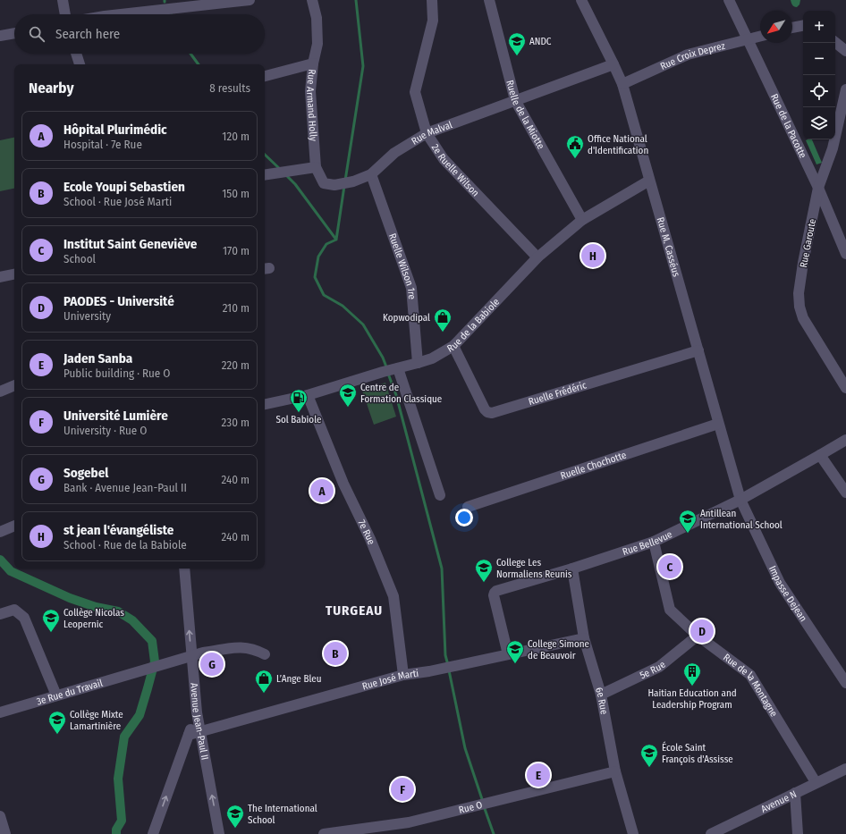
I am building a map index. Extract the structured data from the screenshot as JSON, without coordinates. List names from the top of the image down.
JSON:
{
  "streets": {
    "street": [
      "Rue Croix Deprez",
      "Rue Armand Holly",
      "Ruelle de la Miotte",
      "Rue de la Pacotte",
      "Rue Malval",
      "2e Ruelle Wilson",
      "Rue Garoute",
      "Rue M. Casséus",
      "Ruelle Wilson 1re",
      "Rue de la Babiole",
      "Ruelle Frédéric",
      "Ruelle Chochotte",
      "7e Rue",
      "Rue Bellevue",
      "Impasse Dejean",
      "5e Rue",
      "Rue José Marti",
      "Rue de la Montagne",
      "3e Rue du Travail",
      "6e Rue",
      "Avenue Jean-Paul II",
      "Avenue N",
      "Rue O"
    ]
  },
  "crossings": [
    ["Rue Croix Deprez", "Rue de la Pacotte"],
    ["Rue Croix Deprez", "Rue M. Casséus"],
    ["Rue Armand Holly", "Rue Malval"],
    ["Ruelle de la Miotte", "Rue Malval"],
    ["Ruelle de la Miotte", "Rue de la Babiole"],
    ["Rue de la Pacotte", "Rue Garoute"],
    ["Rue Malval", "2e Ruelle Wilson"],
    ["Rue Malval", "Rue M. Casséus"],
    ["Rue Malval", "Ruelle Wilson 1re"],
    ["2e Ruelle Wilson", "Rue de la Babiole"],
    ["Rue M. Casséus", "Rue de la Babiole"],
    ["Rue M. Casséus", "Ruelle Frédéric"],
    ["Rue M. Casséus", "Ruelle Chochotte"],
    ["Rue M. Casséus", "Rue Bellevue"],
    ["Rue M. Casséus", "Impasse Dejean"],
    ["Ruelle Wilson 1re", "Rue de la Babiole"],
    ["Rue de la Babiole", "Ruelle Frédéric"],
    ["Rue de la Babiole", "7e Rue"],
    ["7e Rue", "Rue José Marti"],
    ["Rue Bellevue", "Impasse Dejean"],
    ["Rue Bellevue", "Rue José Marti"],
    ["Rue Bellevue", "Rue de la Montagne"],
    ["Rue Bellevue", "6e Rue"],
    ["5e Rue", "Rue de la Montagne"],
    ["5e Rue", "6e Rue"],
    ["Rue José Marti", "6e Rue"],
    ["Rue José Marti", "Avenue Jean-Paul II"],
    ["Rue de la Montagne", "Avenue N"],
    ["3e Rue du Travail", "Avenue Jean-Paul II"],
    ["6e Rue", "Rue O"]
  ],
  "one_way": ["Avenue Jean-Paul II"],
  "districts": ["TURGEAU"],
  "places": {
    "school or university": [
      "ANDC",
      "Centre de Formation Classique",
      "Antillean International School",
      "College Les Normaliens Reunis",
      "Collège Nicolas Leopernic",
      "College Simone de Beauvoir",
      "Collège Mixte Lamartinière",
      "École Saint François d'Assisse",
      "The International School"
    ],
    "public building": ["Office National d'Identification"],
    "shop": ["Kopwodipal", "L’Ange Bleu"],
    "fuel station": ["Sol Babiole"],
    "building": ["Haitian Education and Leadership Program"]
  },
  "north": "bottom left",
  "page": {
    "map_buttons": ["+", "−"],
    "search": "Search here",
    "heading": ["Nearby", "8 results"],
    "list": [
      {
        "mark": "A",
        "name": "Hôpital Plurimédic",
        "note": "Hospital · 7e Rue",
        "value": "120 m"
      },
      {
        "mark": "B",
        "name": "Ecole Youpi Sebastien",
        "note": "School · Rue José Marti",
        "value": "150 m"
      },
      {
        "mark": "C",
        "name": "Institut Saint Geneviève",
        "note": "School",
        "value": "170 m"
      },
      {
        "mark": "D",
        "name": "PAODES - Université",
        "note": "University",
        "value": "210 m"
      },
      {
        "mark": "E",
        "name": "Jaden Sanba",
        "note": "Public building · Rue O",
        "value": "220 m"
      },
      {
        "mark": "F",
        "name": "Université Lumière",
        "note": "University · Rue O",
        "value": "230 m"
      },
      {
        "mark": "G",
        "name": "Sogebel",
        "note": "Bank · Avenue Jean-Paul II",
        "value": "240 m"
      },
      {
        "mark": "H",
        "name": "st jean l'évangéliste",
        "note": "School · Rue de la Babiole",
        "value": "240 m"
      }
    ],
    "pins": [
      "H",
      "A",
      "C",
      "D",
      "B",
      "G",
      "E",
      "F"
    ]
  }
}
